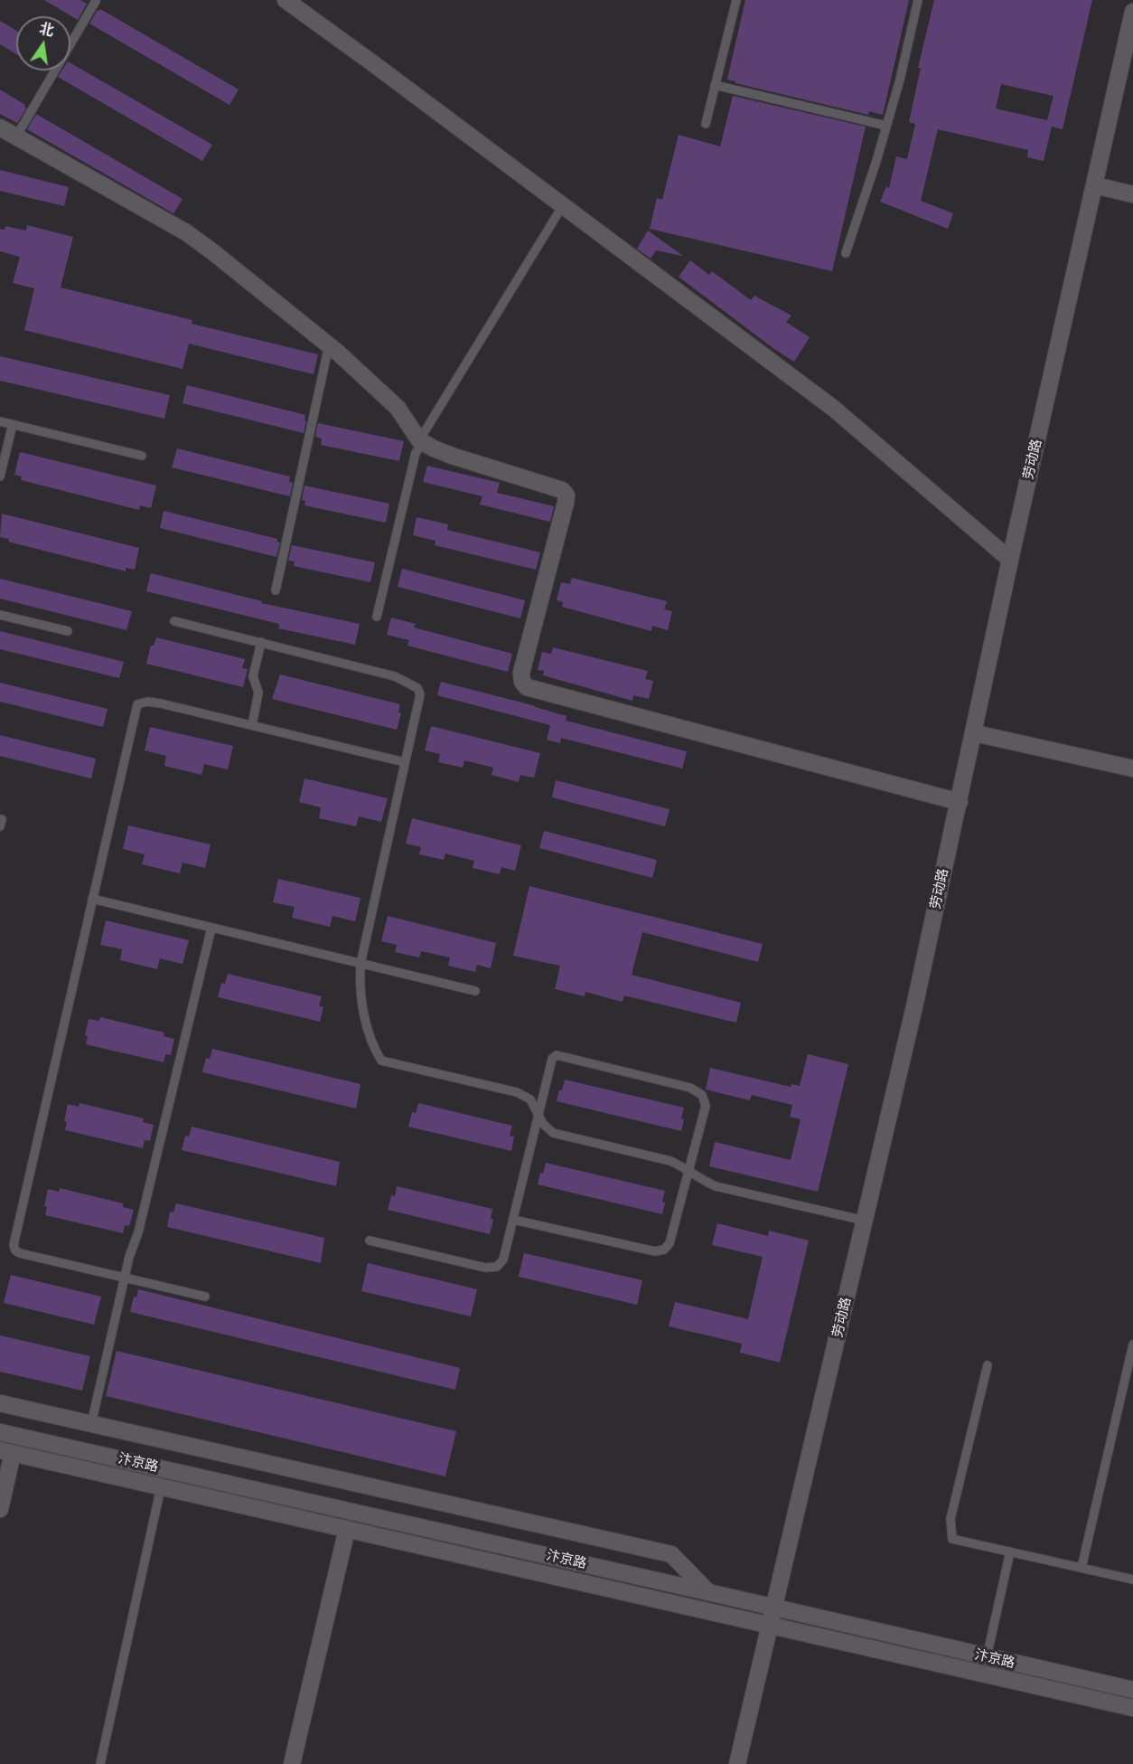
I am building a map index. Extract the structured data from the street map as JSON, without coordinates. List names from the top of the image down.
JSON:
{
  "streets": {
    "street": ["劳动路", "汴京路"]
  },
  "crossings": [
    ["劳动路", "汴京路"]
  ],
  "north": "top"
}
